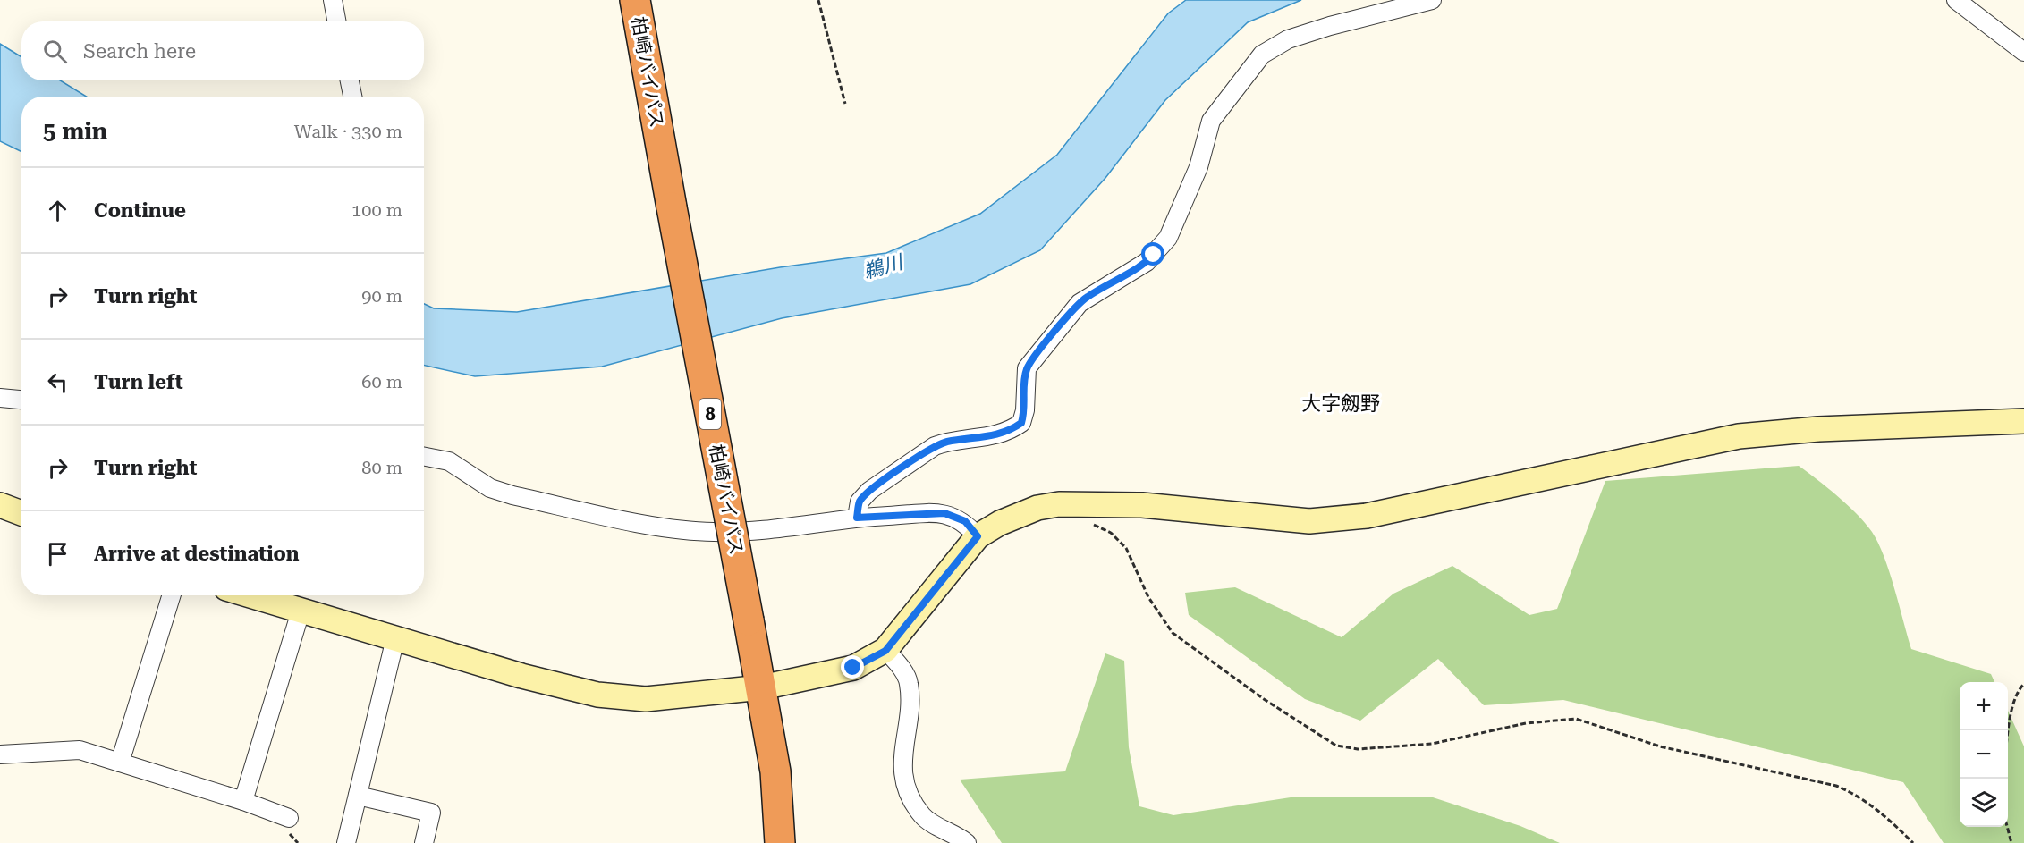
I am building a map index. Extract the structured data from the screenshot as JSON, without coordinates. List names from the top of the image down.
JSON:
{
  "streets": {
    "highway": ["柏崎バイパス", "8"]
  },
  "districts": ["大字劔野"],
  "water": ["鵜川"],
  "page": {
    "search": "Search here",
    "heading": ["5 min", "Walk · 330 m"],
    "list": [
      ["Continue", "100 m"],
      ["Turn right", "90 m"],
      ["Turn left", "60 m"],
      ["Turn right", "80 m"],
      "Arrive at destination"
    ],
    "map_buttons": ["+", "−"]
  }
}
